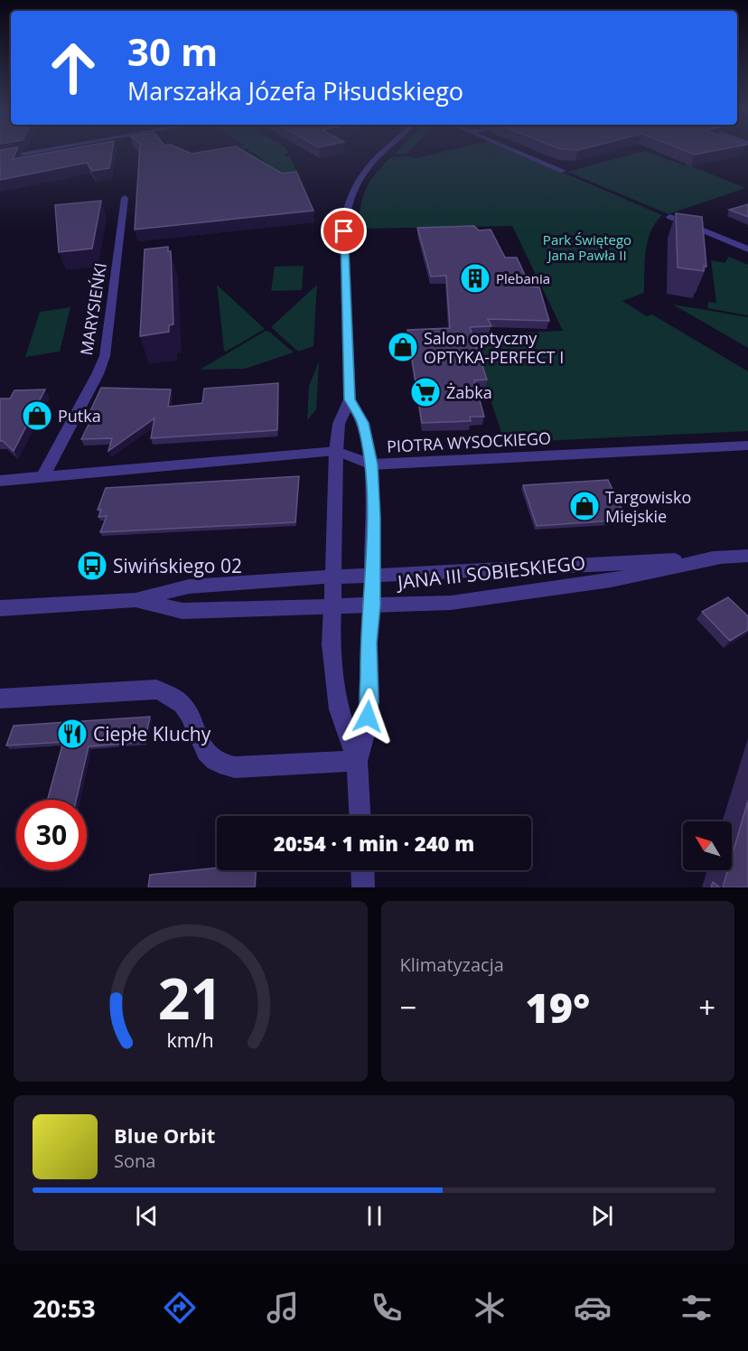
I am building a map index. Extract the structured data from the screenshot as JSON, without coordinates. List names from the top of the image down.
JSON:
{
  "streets": {
    "street": ["MARYSIEŃKI", "PIOTRA WYSOCKIEGO", "JANA III SOBIESKIEGO"]
  },
  "crossings": [
    ["MARYSIEŃKI", "PIOTRA WYSOCKIEGO"]
  ],
  "parks": ["Park Świętego Jana Pawła II"],
  "places": {
    "building": ["Plebania"],
    "shop": ["Salon optyczny OPTYKA-PERFECT I", "Putka", "Targowisko Miejskie"],
    "supermarket": ["Żabka"],
    "bus stop": ["Siwińskiego 02"],
    "restaurant": ["Ciepłe Kluchy"]
  },
  "north": "top left",
  "page": {
    "turn": ["30 m", "Marszałka Józefa Piłsudskiego"],
    "limit": "30",
    "trip": "20:54 · 1 min · 240 m",
    "tile": "Klimatyzacja",
    "heat": ["−", "19°", "+"],
    "song": ["Blue Orbit", "Sona"],
    "tabs": "20:53",
    "gauge": ["21", "km/h"]
  }
}
